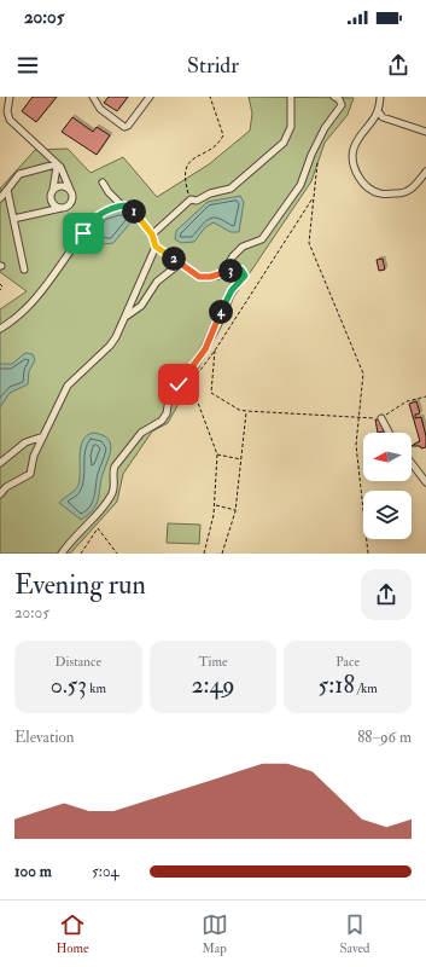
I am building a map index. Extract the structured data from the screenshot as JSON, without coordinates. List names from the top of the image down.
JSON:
{
  "north": "left",
  "page": {
    "status": "20:05",
    "header": "Stridr",
    "pins": [
      "1",
      "2",
      "3",
      "4"
    ],
    "heading": ["Evening run", "20:05"],
    "stats": [
      ["Distance", "0.53 km"],
      ["Time", "2:49"],
      ["Pace", "5:18 /km"]
    ],
    "chart": ["Elevation", "88–96 m"],
    "list": [
      {
        "name": "100 m",
        "note": "5:04"
      }
    ],
    "tabs": ["Home", "Map", "Saved"]
  }
}
